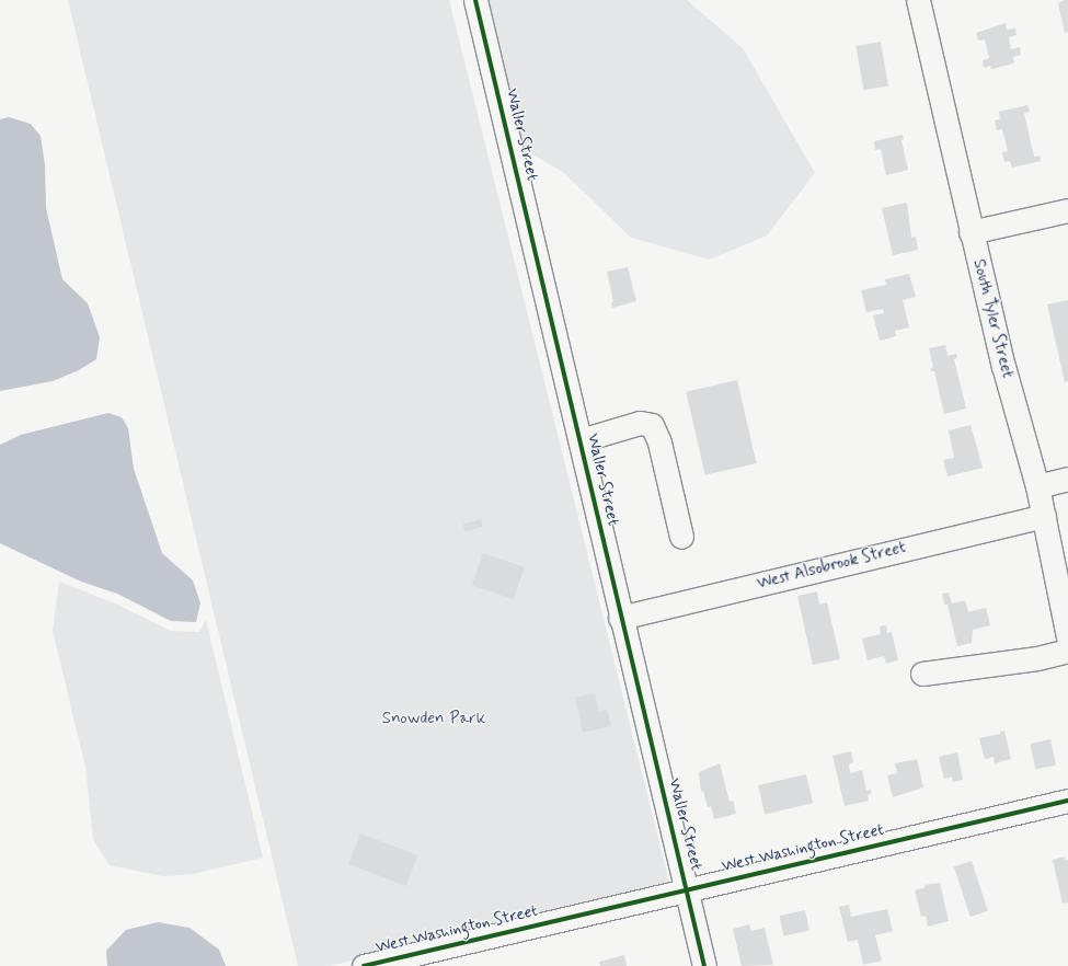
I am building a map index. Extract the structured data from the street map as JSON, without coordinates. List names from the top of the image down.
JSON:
{
  "streets": {
    "street": [
      "Waller Street",
      "South Tyler Street",
      "West Alsobrook Street",
      "West Washington Street"
    ]
  },
  "crossings": [
    ["Waller Street", "West Alsobrook Street"],
    ["Waller Street", "West Washington Street"],
    ["South Tyler Street", "West Alsobrook Street"]
  ],
  "parks": ["Snowden Park"]
}
